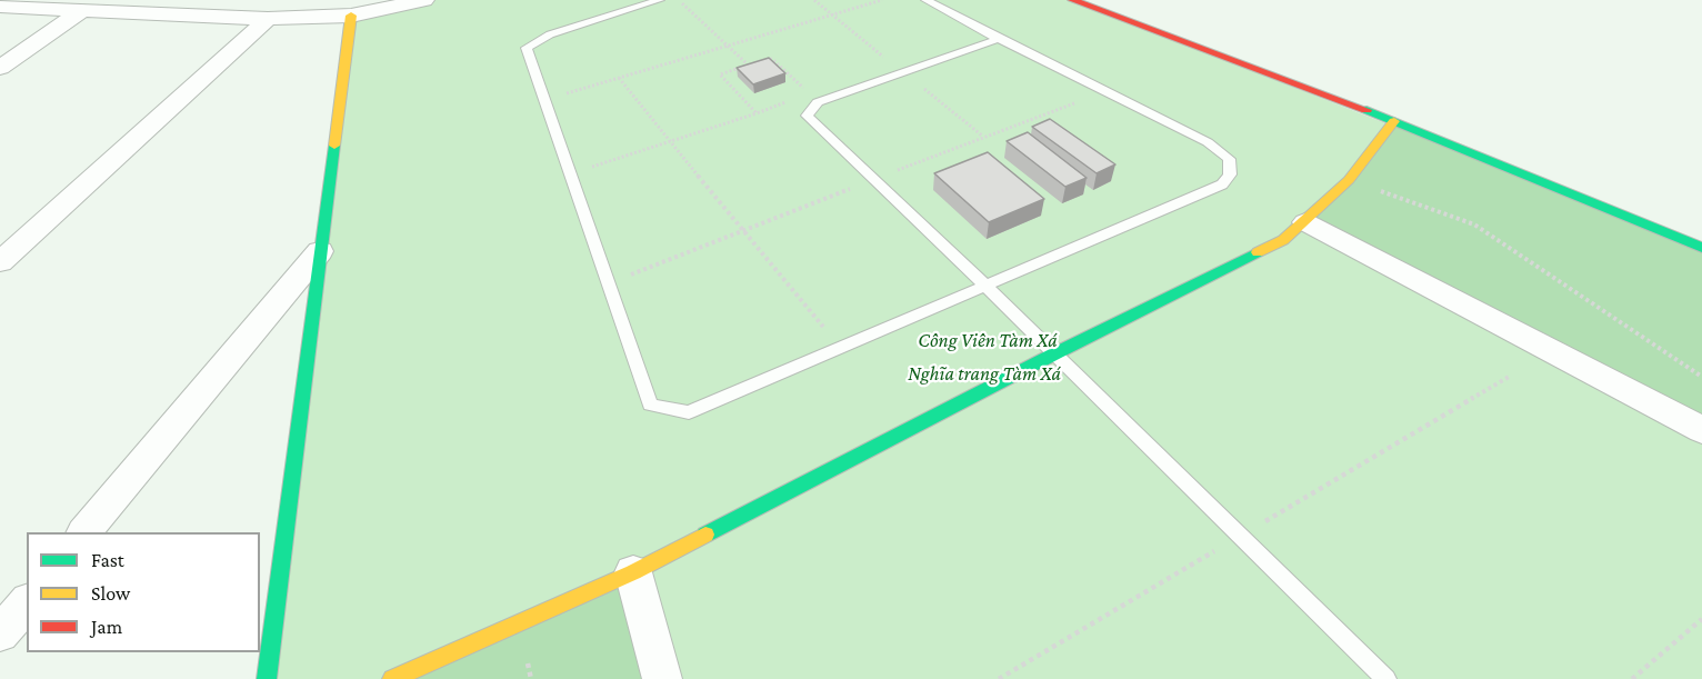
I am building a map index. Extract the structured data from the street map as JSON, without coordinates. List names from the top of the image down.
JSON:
{
  "parks": ["Công Viên Tàm Xá", "Nghĩa trang Tàm Xá"],
  "legend": ["Fast", "Slow", "Jam"]
}
